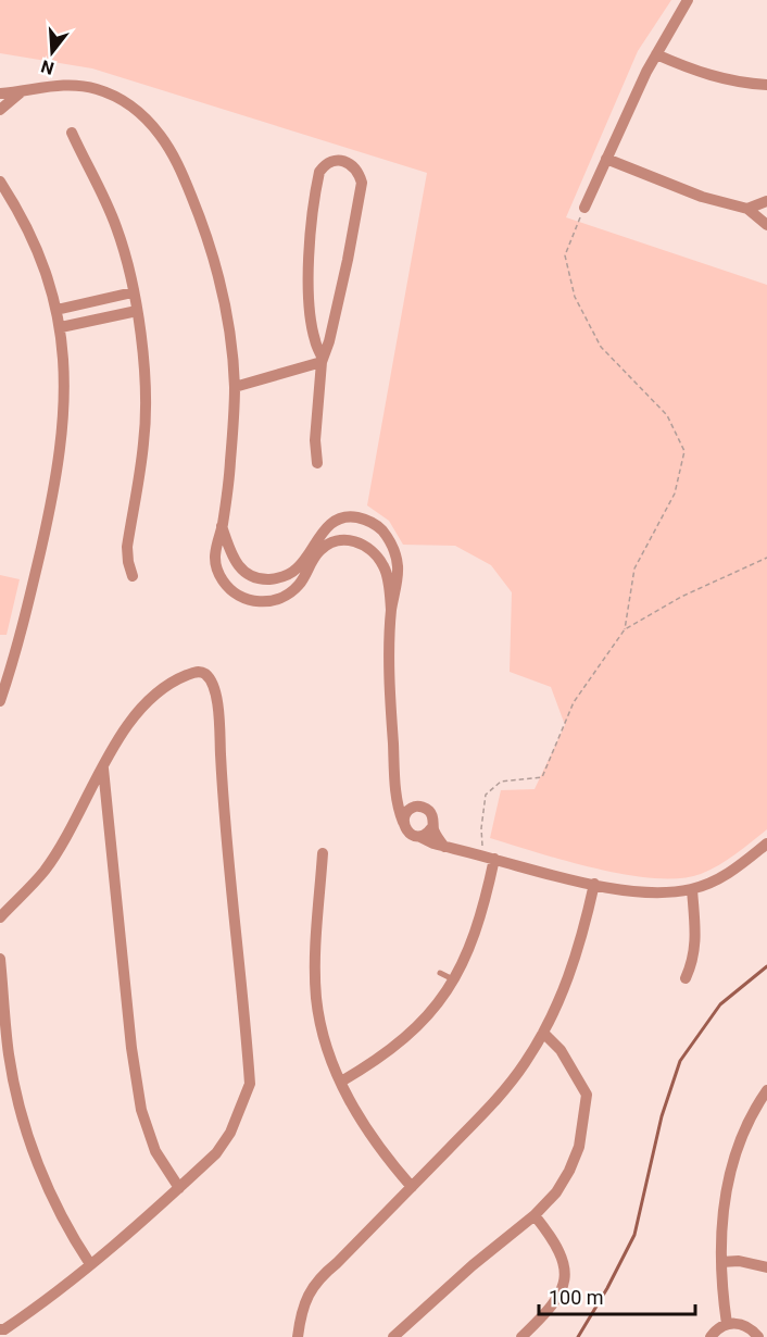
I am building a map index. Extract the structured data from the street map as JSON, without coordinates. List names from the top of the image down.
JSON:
{
  "scale_bar": "100 m",
  "north": "bottom"
}
